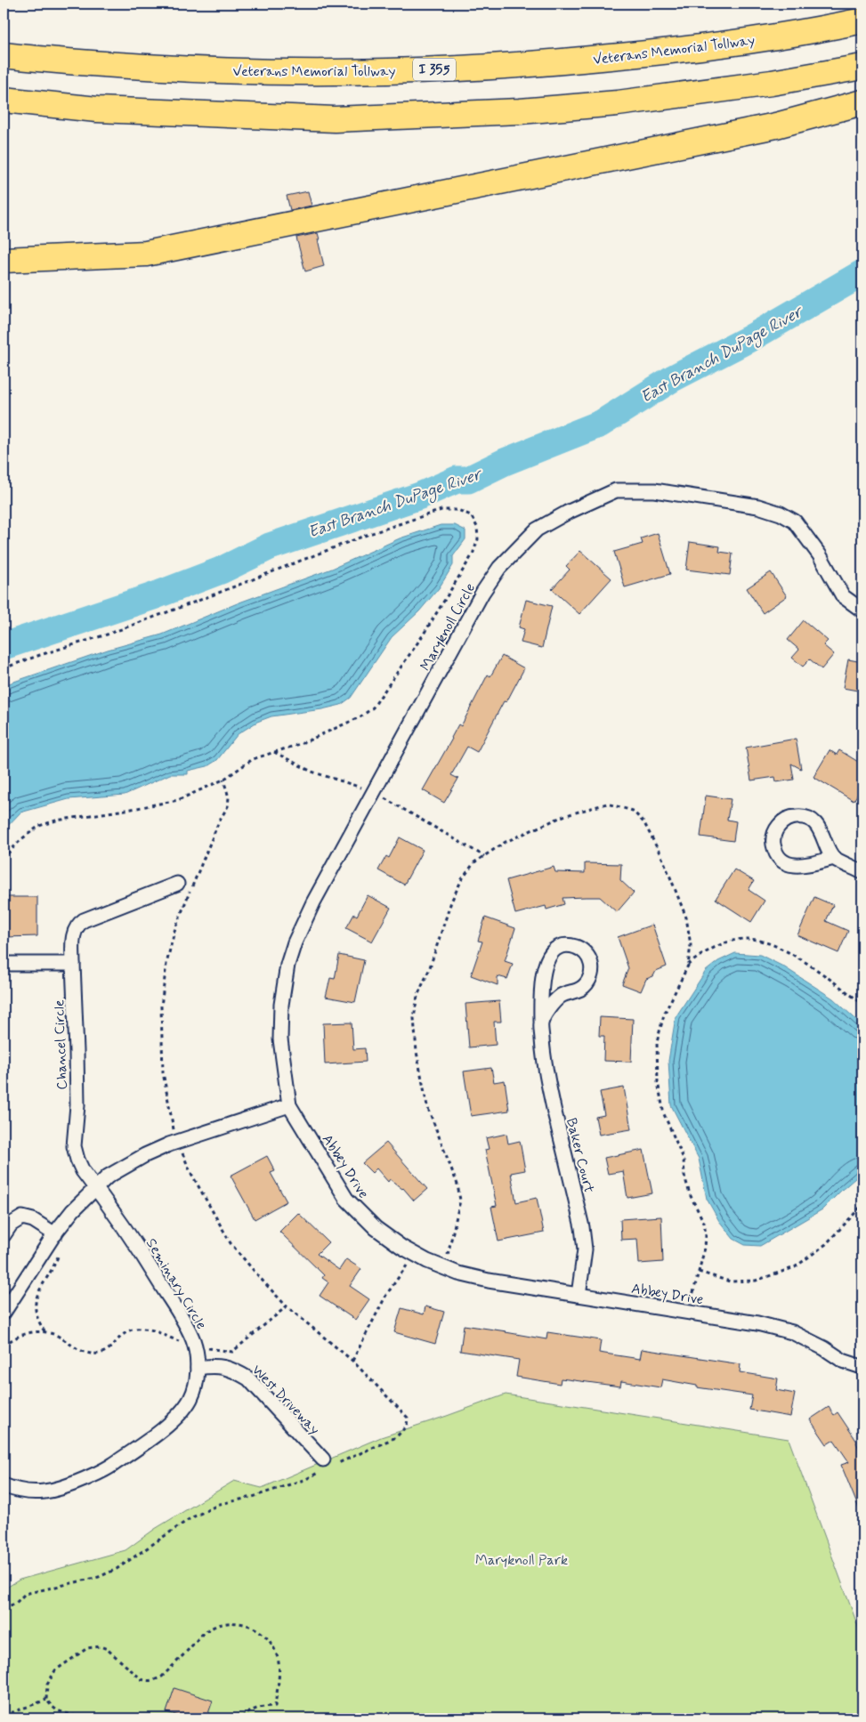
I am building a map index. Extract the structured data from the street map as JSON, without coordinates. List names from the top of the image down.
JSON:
{
  "streets": {
    "highway": ["Veterans Memorial Tollway", "I 355"],
    "street": [
      "Maryknoll Circle",
      "Chancel Circle",
      "Baker Court",
      "Abbey Drive",
      "Seminary Circle",
      "West Driveway"
    ]
  },
  "crossings": [
    ["Maryknoll Circle", "Abbey Drive"],
    ["Chancel Circle", "Seminary Circle"],
    ["Baker Court", "Abbey Drive"],
    ["Seminary Circle", "West Driveway"]
  ],
  "water": ["East Branch DuPage River"],
  "parks": ["Maryknoll Park"]
}
